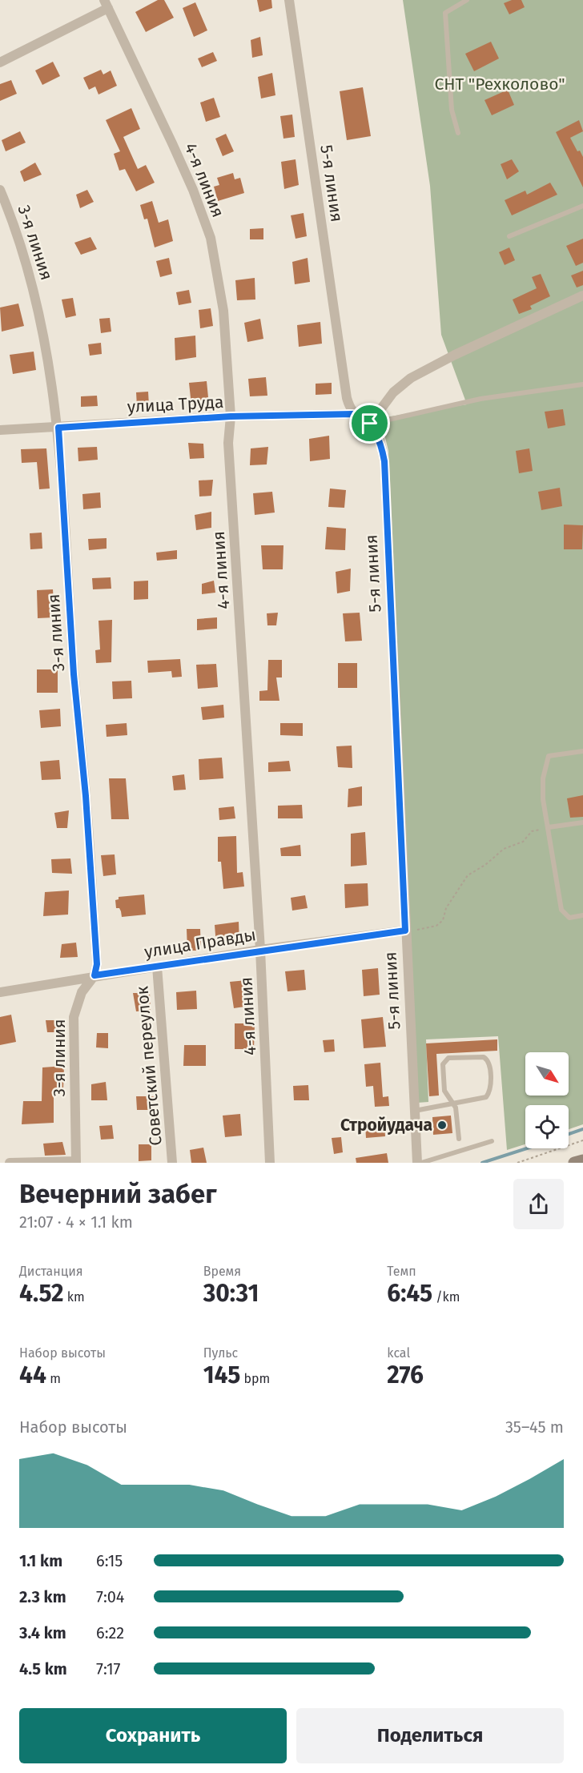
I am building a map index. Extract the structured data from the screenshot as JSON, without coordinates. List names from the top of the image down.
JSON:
{
  "streets": {
    "street": [
      "4-я линия",
      "5-я линия",
      "3-я линия",
      "улица Труда",
      "улица Правды",
      "Советский переулок"
    ]
  },
  "crossings": [
    ["4-я линия", "улица Труда"],
    ["4-я линия", "улица Правды"],
    ["5-я линия", "улица Труда"],
    ["5-я линия", "улица Правды"],
    ["3-я линия", "улица Труда"],
    ["3-я линия", "улица Правды"],
    ["улица Правды", "Советский переулок"]
  ],
  "parks": ["СНТ \"Рехколово\""],
  "places": ["Стройудача"],
  "north": "bottom right",
  "page": {
    "heading": ["Вечерний забег", "21:07 · 4 × 1.1 km"],
    "stats": [
      ["Дистанция", "4.52 km"],
      ["Время", "30:31"],
      ["Темп", "6:45 /km"],
      ["Набор высоты", "44 m"],
      ["Пульс", "145 bpm"],
      ["kcal", "276"]
    ],
    "chart": ["Набор высоты", "35–45 m"],
    "list": [
      {
        "name": "1.1 km",
        "note": "6:15"
      },
      {
        "name": "2.3 km",
        "note": "7:04"
      },
      {
        "name": "3.4 km",
        "note": "6:22"
      },
      {
        "name": "4.5 km",
        "note": "7:17"
      }
    ],
    "buttons": ["Сохранить", "Поделиться"]
  }
}
